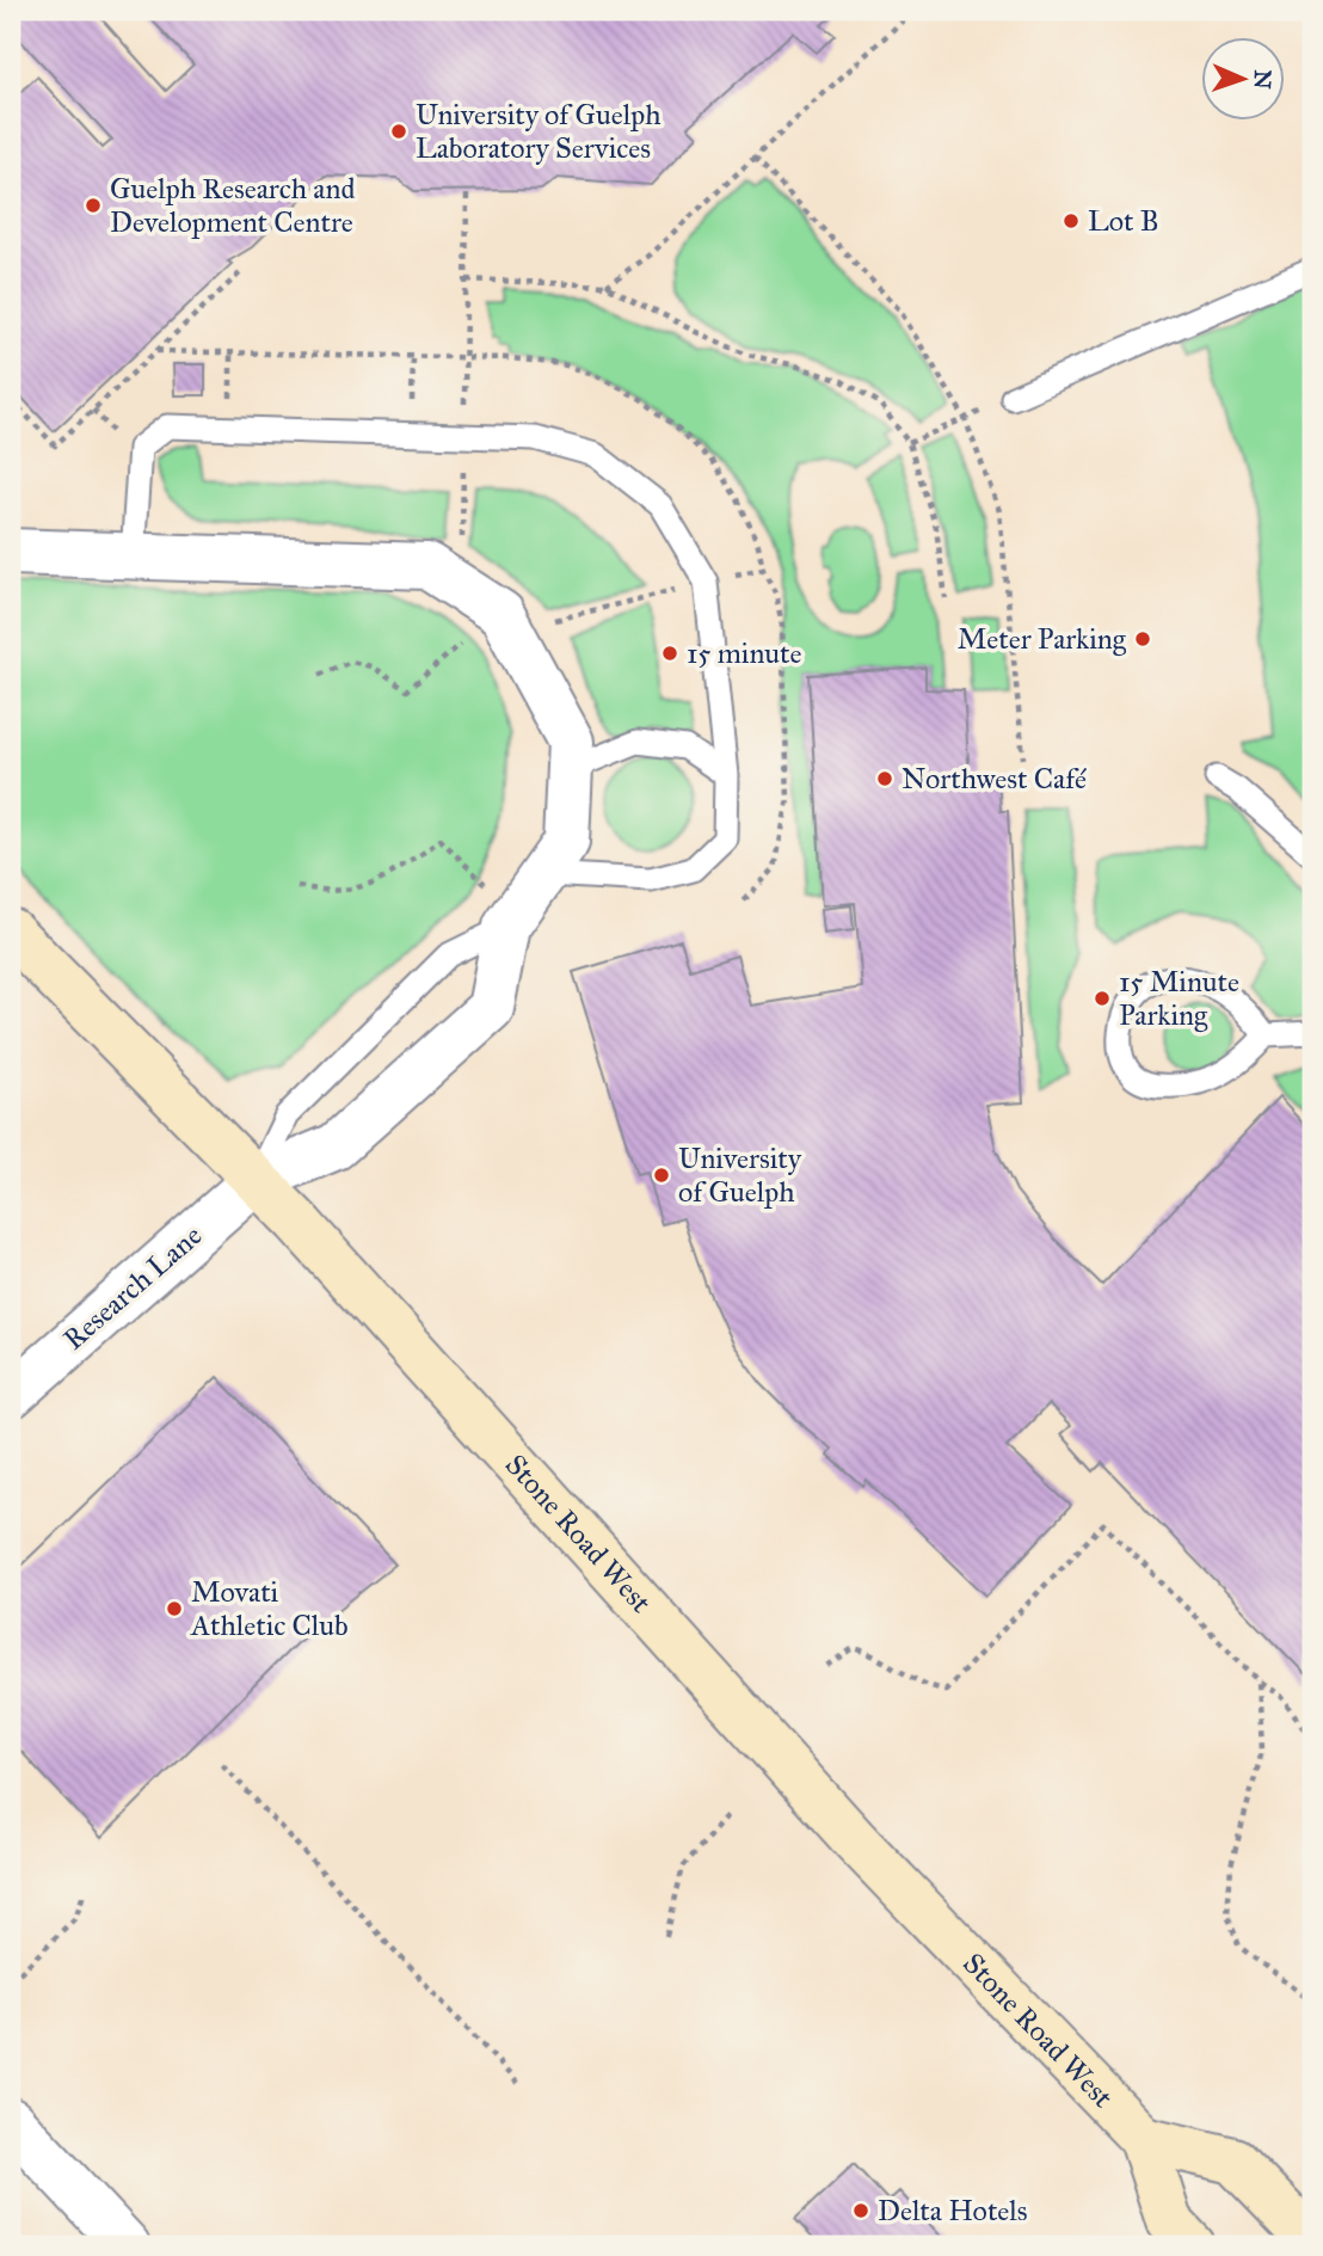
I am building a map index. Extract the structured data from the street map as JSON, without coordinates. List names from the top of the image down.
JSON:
{
  "streets": {
    "main road": ["Stone Road West"],
    "street": ["Research Lane"]
  },
  "crossings": [
    ["Research Lane", "Stone Road West"]
  ],
  "places": [
    "University of Guelph Laboratory Services",
    "Guelph Research and Development Centre",
    "Lot B",
    "Meter Parking",
    "15 minute",
    "Northwest Café",
    "15 Minute Parking",
    "University of Guelph",
    "Movati Athletic Club",
    "Delta Hotels"
  ],
  "north": "right"
}
